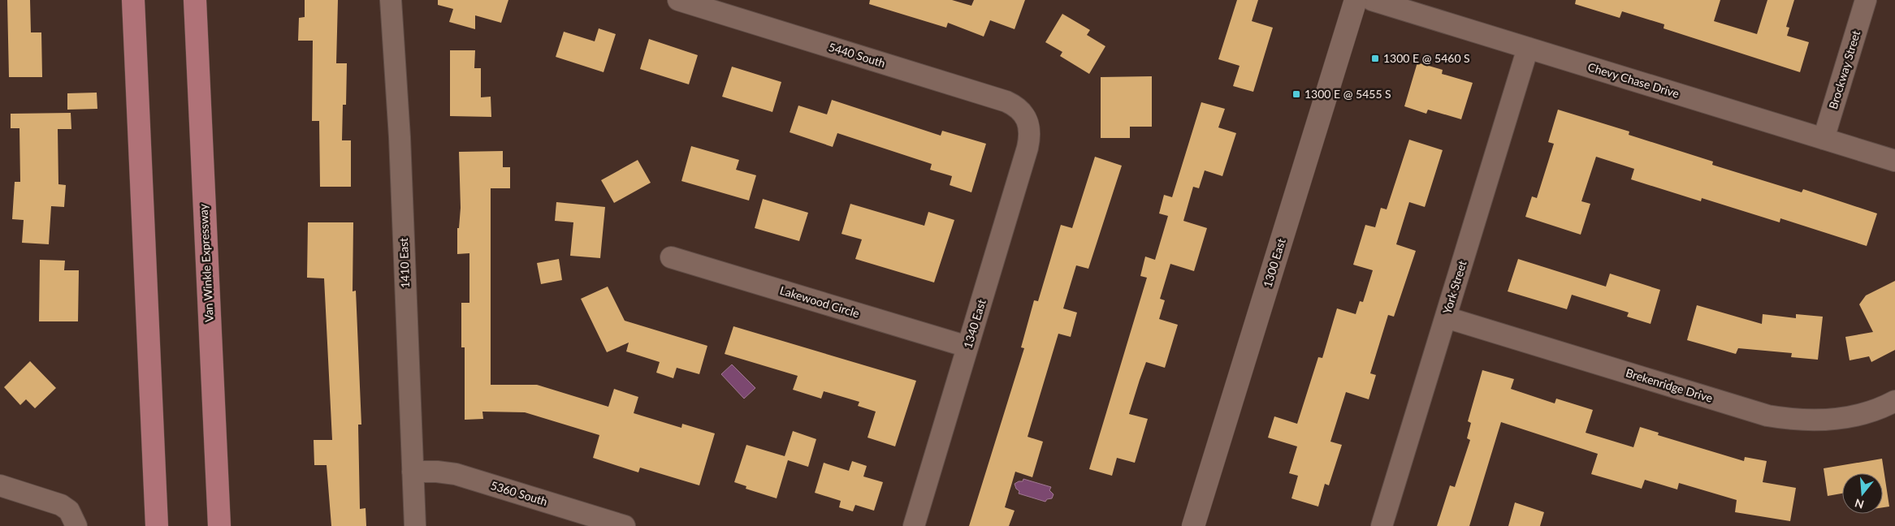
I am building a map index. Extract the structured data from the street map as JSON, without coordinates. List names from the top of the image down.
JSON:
{
  "streets": {
    "main road": ["Van Winkle Expressway", "1300 East"],
    "street": [
      "5440 South",
      "Brockway Street",
      "Chevy Chase Drive",
      "1410 East",
      "York Street",
      "Lakewood Circle",
      "1340 East",
      "Brekenridge Drive",
      "5360 South"
    ]
  },
  "crossings": [
    ["5440 South", "1340 East"],
    ["Brockway Street", "Chevy Chase Drive"],
    ["Chevy Chase Drive", "York Street"],
    ["1410 East", "5360 South"],
    ["York Street", "Brekenridge Drive"],
    ["Lakewood Circle", "1340 East"]
  ],
  "places": {
    "transit": ["1300 E @ 5460 S", "1300 E @ 5455 S"]
  },
  "north": "bottom"
}
